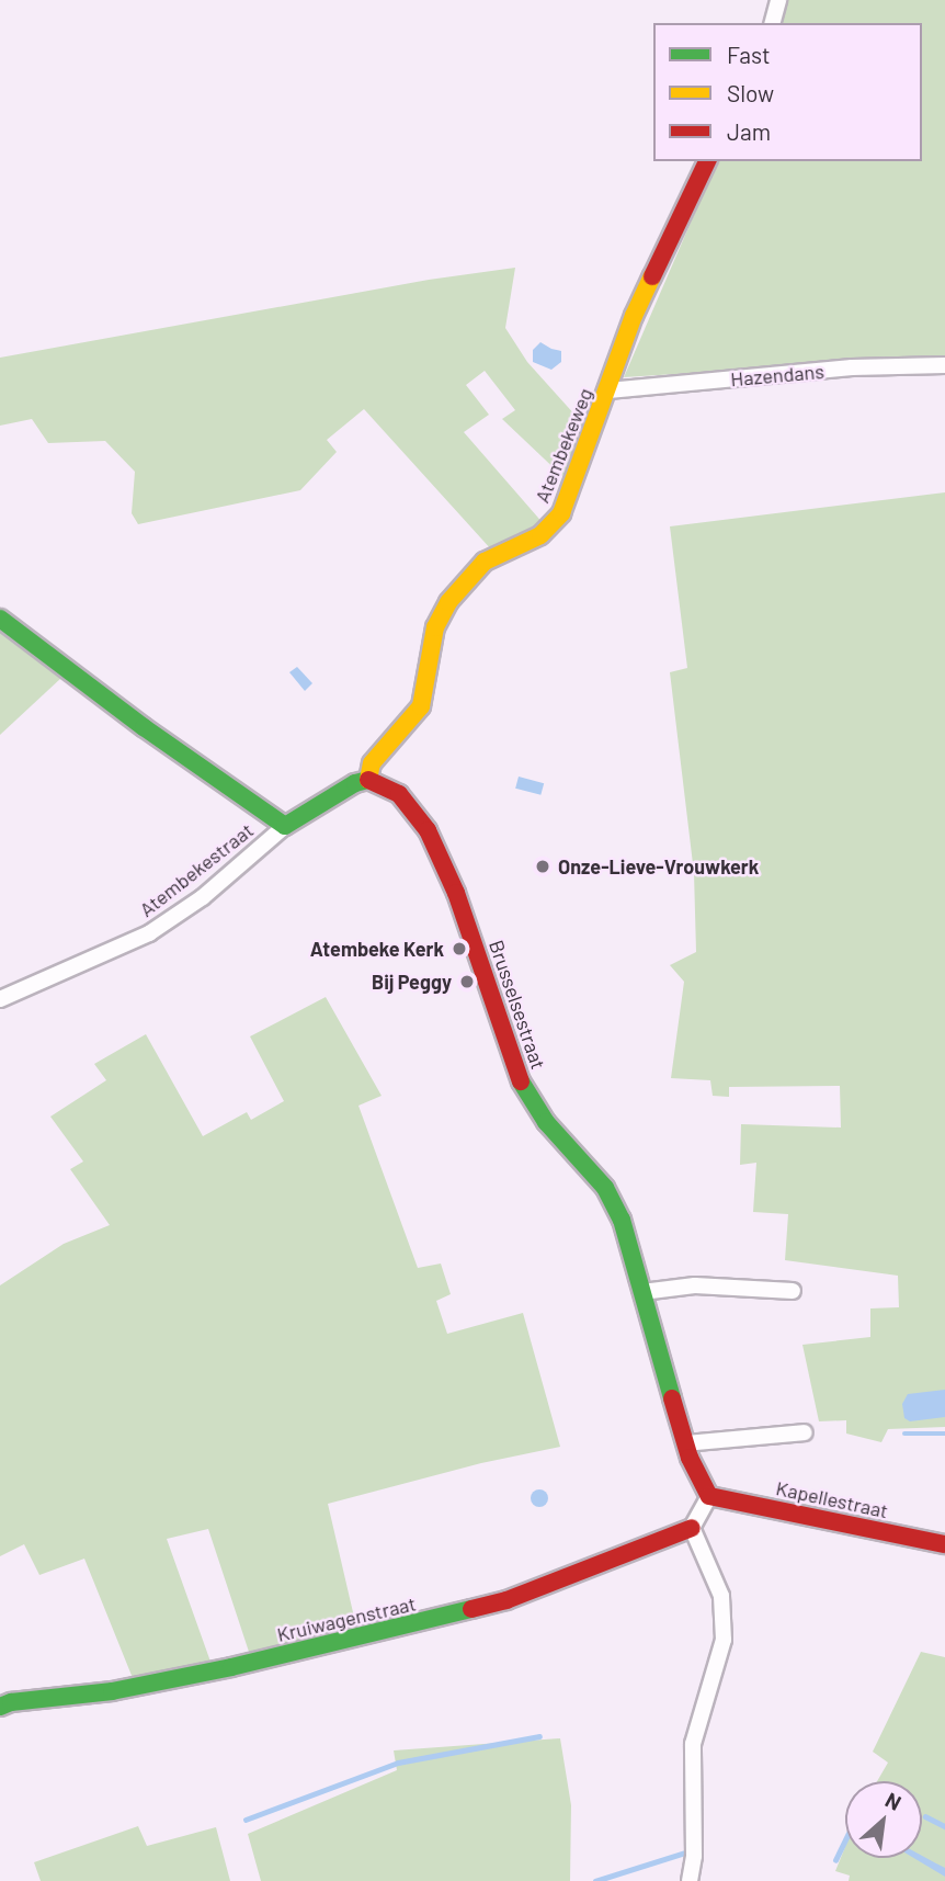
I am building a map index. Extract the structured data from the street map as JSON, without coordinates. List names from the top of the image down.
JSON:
{
  "streets": {
    "street": [
      "Hazendans",
      "Atembekeweg",
      "Atembekestraat",
      "Brusselsestraat",
      "Kapellestraat",
      "Kruiwagenstraat"
    ]
  },
  "crossings": [
    ["Hazendans", "Atembekeweg"],
    ["Atembekeweg", "Atembekestraat"],
    ["Atembekeweg", "Brusselsestraat"],
    ["Atembekestraat", "Brusselsestraat"],
    ["Brusselsestraat", "Kapellestraat"]
  ],
  "places": ["Onze-Lieve-Vrouwkerk", "Atembeke Kerk", "Bij Peggy"],
  "legend": ["Fast", "Slow", "Jam"],
  "north": "top right"
}
